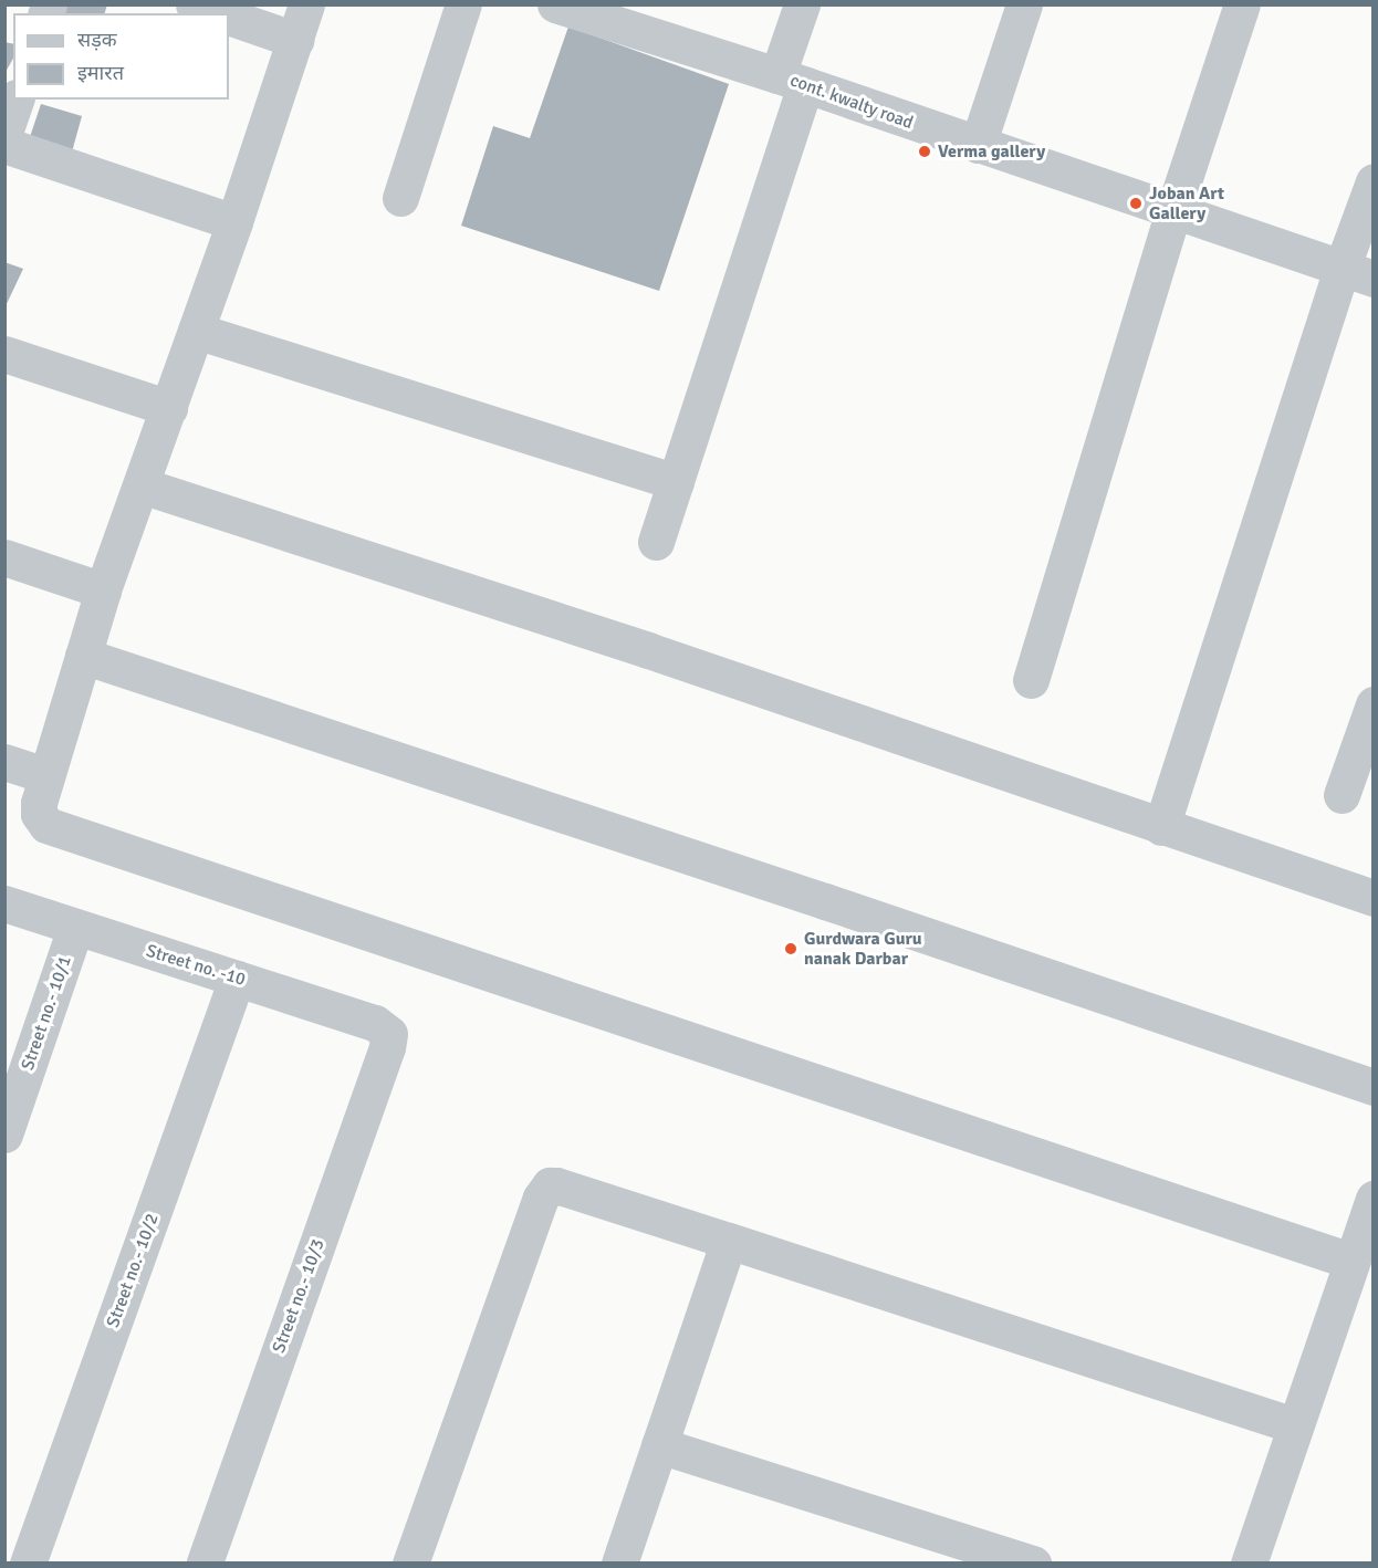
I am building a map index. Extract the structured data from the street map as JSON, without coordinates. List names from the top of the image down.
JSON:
{
  "streets": {
    "street": [
      "cont. kwalty road",
      "Street no. -10",
      "Street no.- 10/1",
      "Street no.- 10/2",
      "Street no.- 10/3"
    ]
  },
  "crossings": [
    ["Street no. -10", "Street no.- 10/1"],
    ["Street no. -10", "Street no.- 10/2"],
    ["Street no. -10", "Street no.- 10/3"]
  ],
  "places": ["Verma gallery", "Joban Art Gallery", "Gurdwara Guru nanak Darbar"],
  "legend": ["सड़क", "इमारत"]
}
